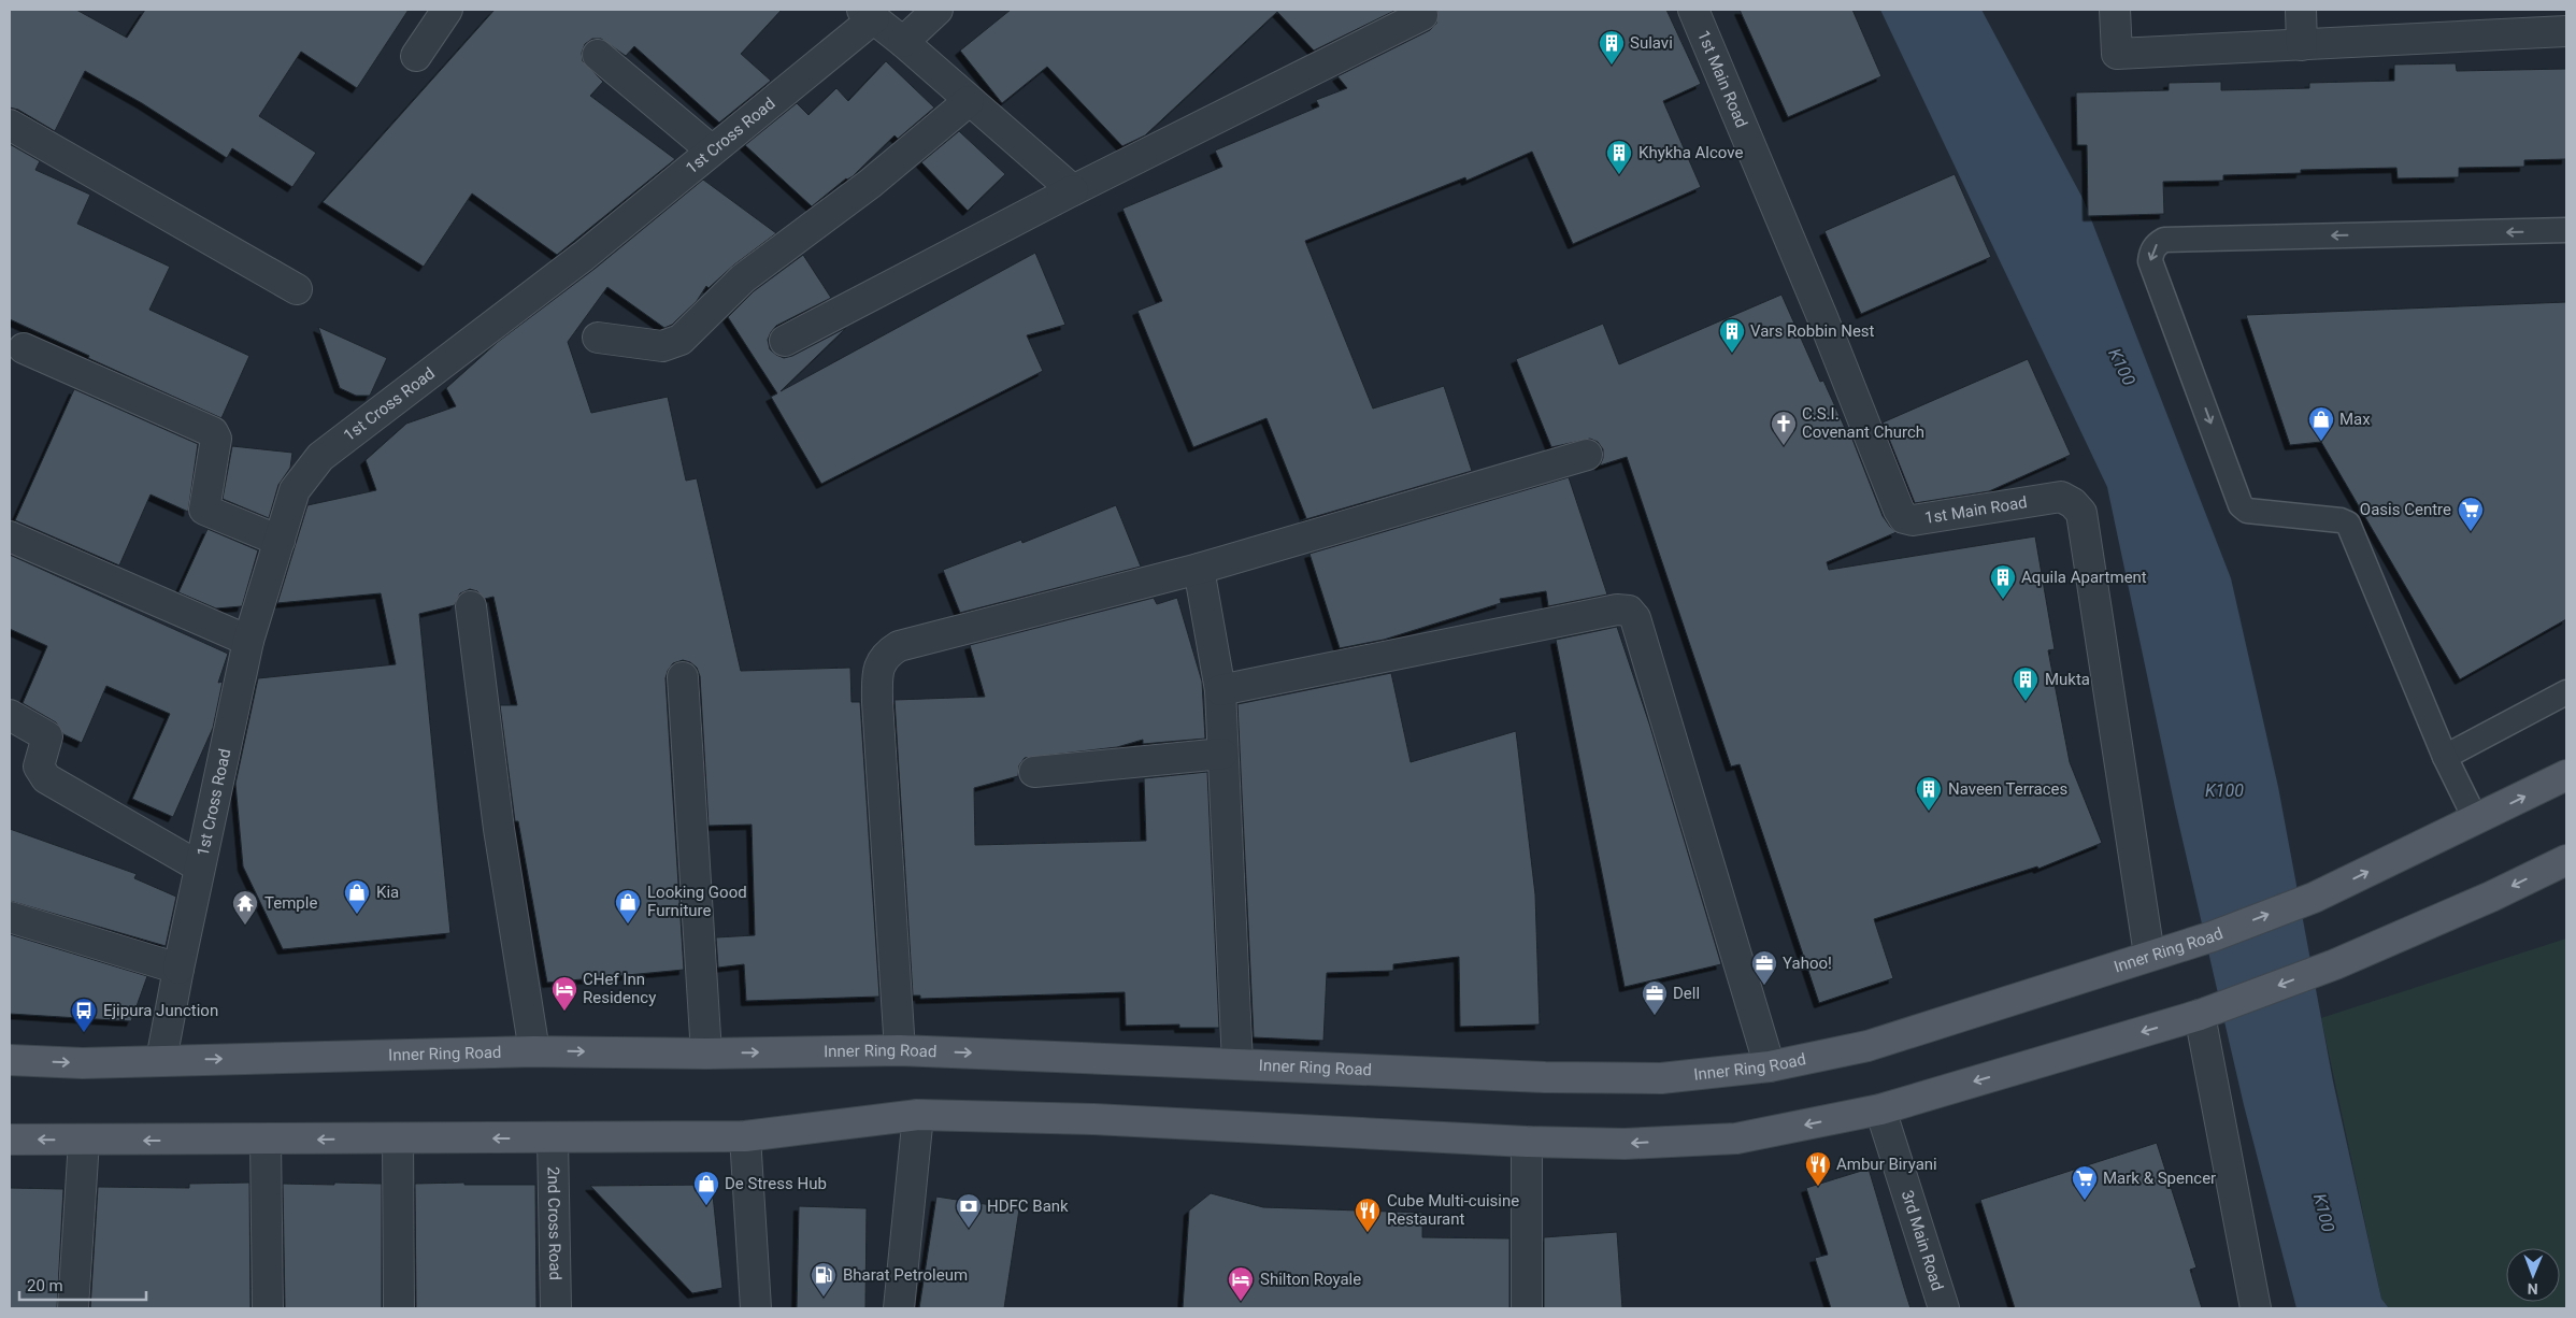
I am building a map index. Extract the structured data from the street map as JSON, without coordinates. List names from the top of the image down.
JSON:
{
  "streets": {
    "main road": ["Inner Ring Road"],
    "street": [
      "1st Main Road",
      "1st Cross Road",
      "2nd Cross Road",
      "3rd Main Road"
    ]
  },
  "crossings": [
    ["1st Main Road", "Inner Ring Road"],
    ["1st Cross Road", "Inner Ring Road"]
  ],
  "water": ["K100"],
  "places": {
    "building": [
      "Sulavi",
      "Khykha Alcove",
      "Vars Robbin Nest",
      "Aquila Apartment",
      "Mukta",
      "Naveen Terraces"
    ],
    "shop": [
      "Max",
      "Kia",
      "Looking Good Furniture",
      "De Stress Hub"
    ],
    "church": ["C.S.I. Covenant Church"],
    "supermarket": ["Oasis Centre", "Mark & Spencer"],
    "temple": ["Temple"],
    "office": ["Yahoo!", "Dell"],
    "hotel": ["CHef Inn Residency", "Shilton Royale"],
    "bus stop": ["Ejipura Junction"],
    "restaurant": ["Ambur Biryani", "Cube Multi-cuisine Restaurant"],
    "bank": ["HDFC Bank"],
    "fuel station": ["Bharat Petroleum"]
  },
  "scale_bar": "20 m",
  "north": "bottom"
}
